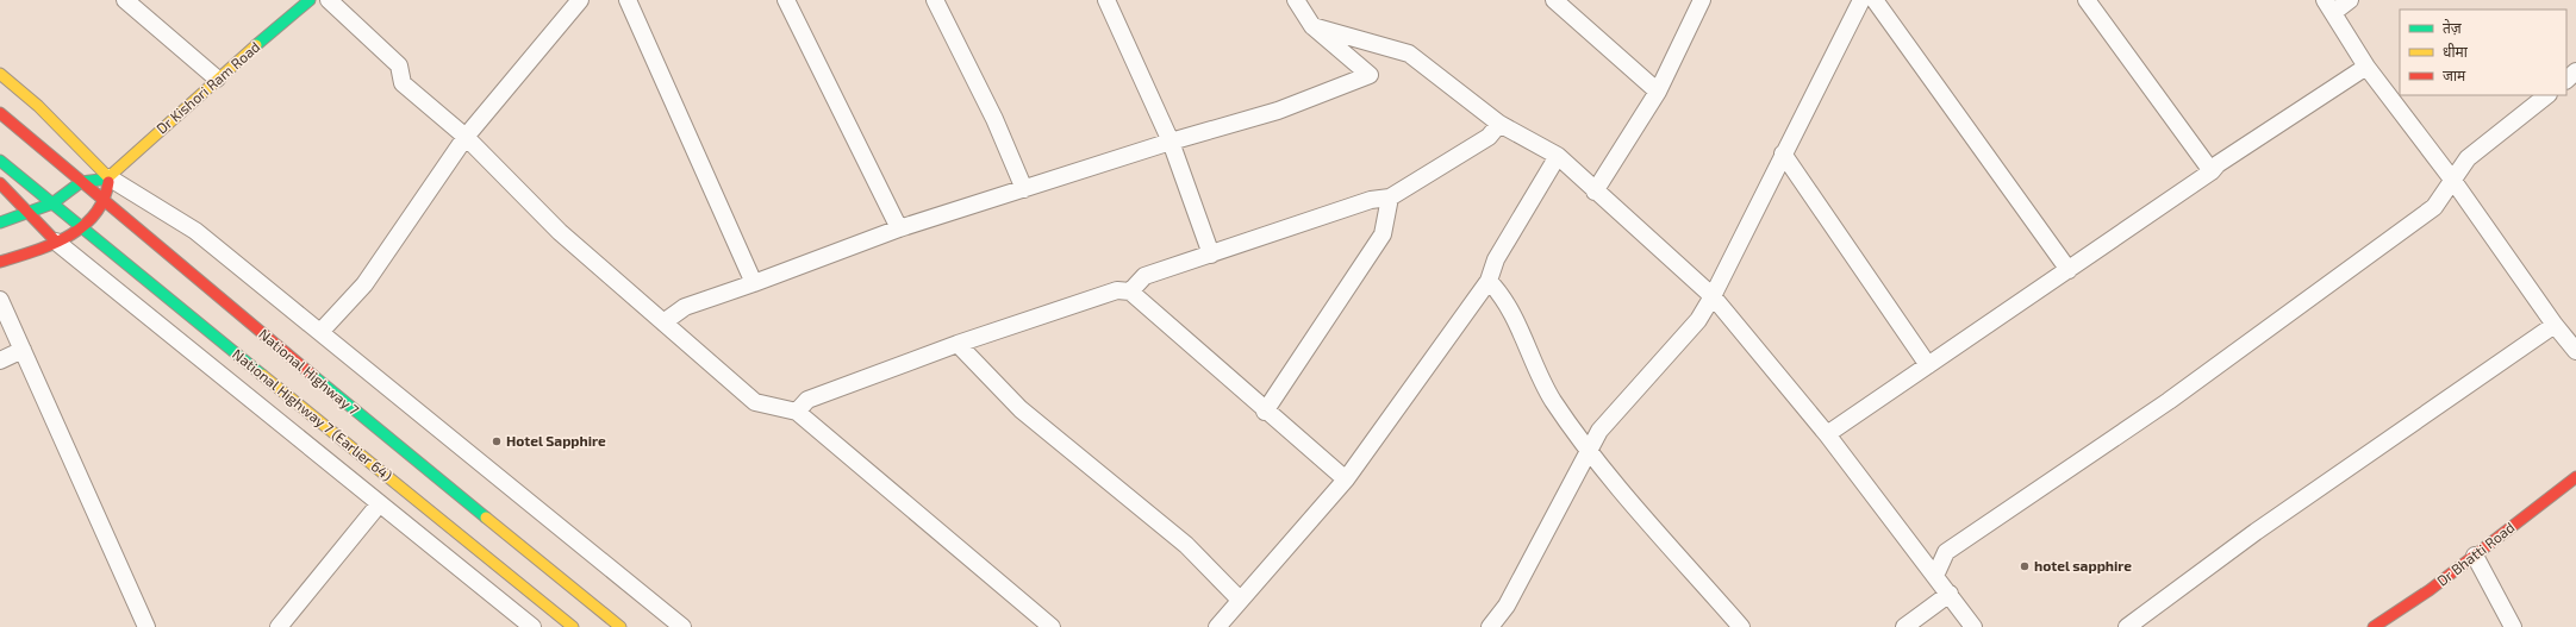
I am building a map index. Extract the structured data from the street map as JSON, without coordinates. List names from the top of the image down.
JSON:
{
  "streets": {
    "main road": [
      "Dr Kishori Ram Road",
      "National Highway 7",
      "National Highway 7 (Earlier 64)",
      "Dr Bhatti Road"
    ]
  },
  "places": ["Hotel Sapphire", "hotel sapphire"],
  "legend": ["तेज़", "धीमा", "जाम"]
}
